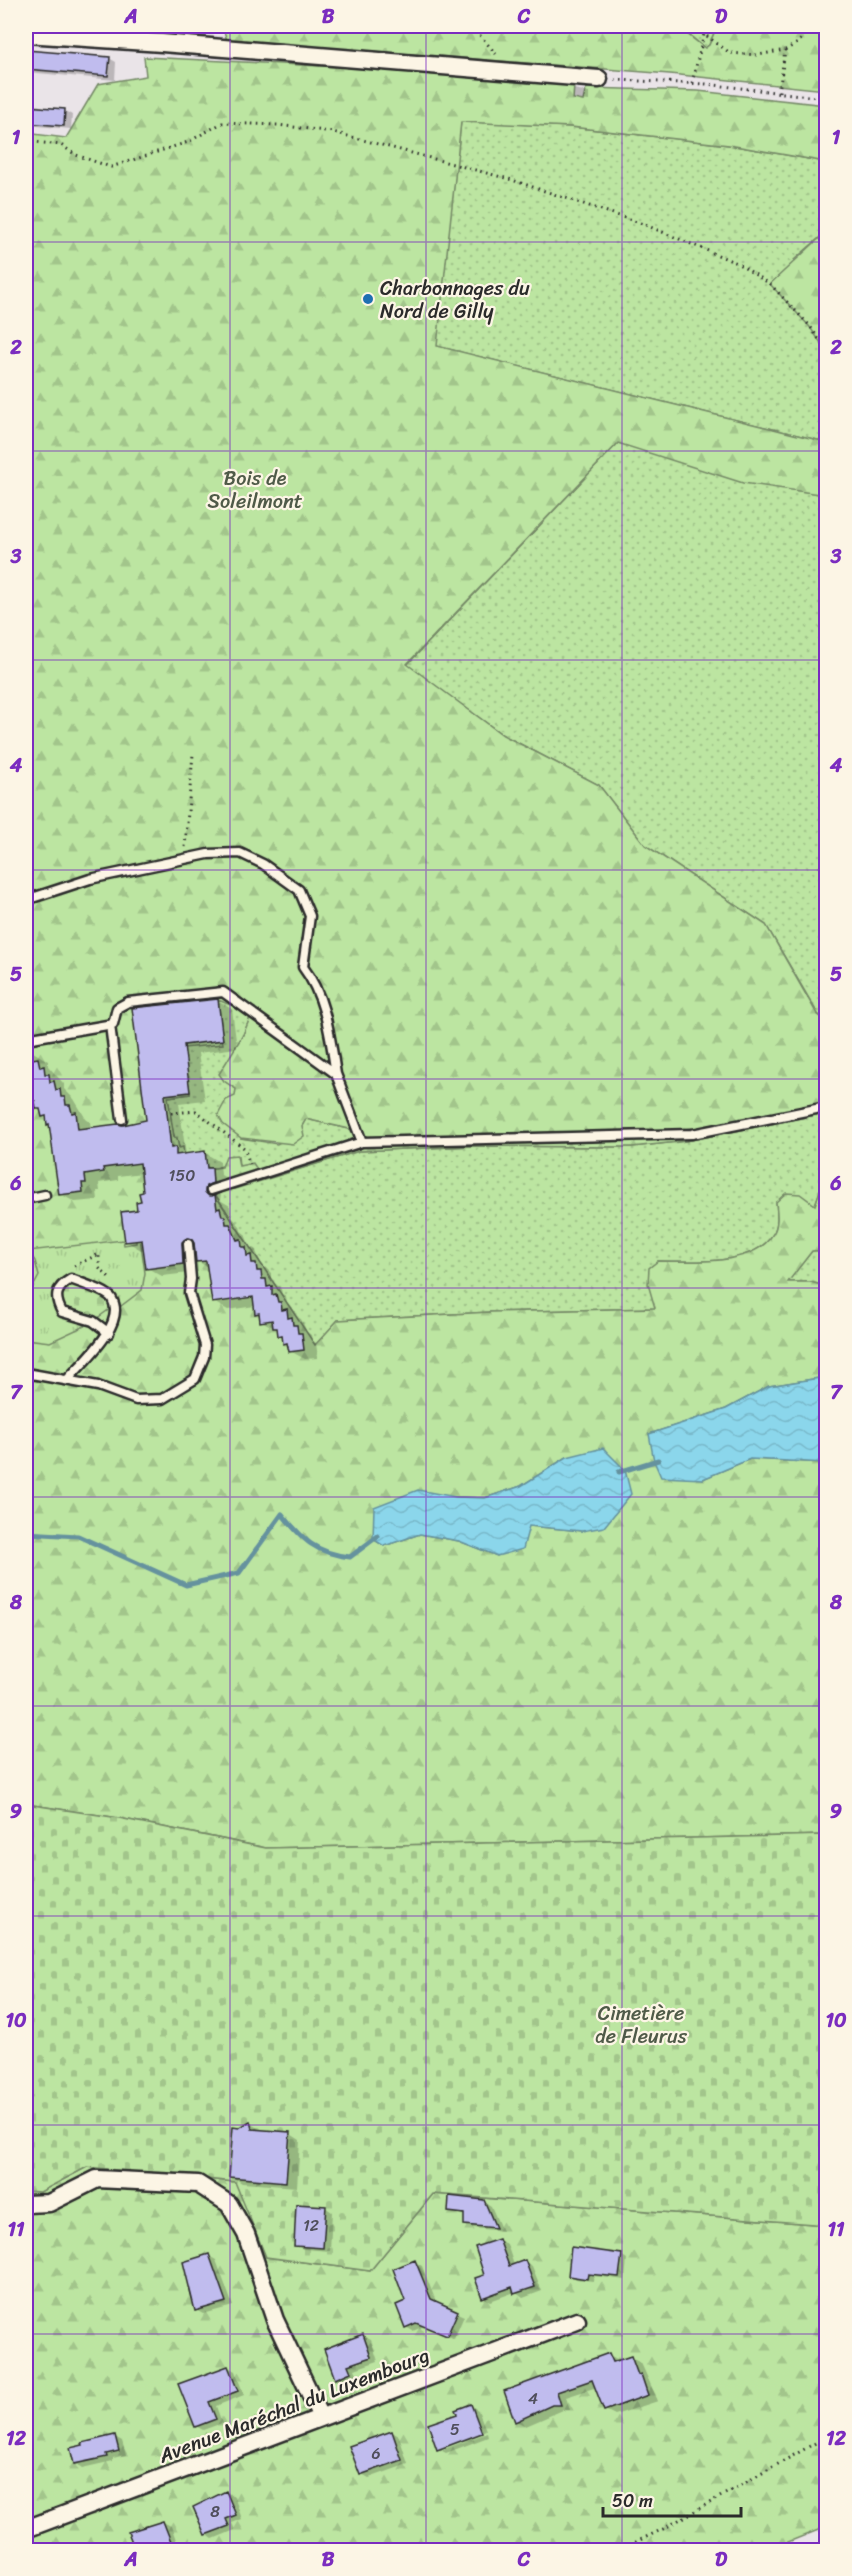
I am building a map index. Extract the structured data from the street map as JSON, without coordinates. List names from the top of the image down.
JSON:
{
  "streets": {
    "street": ["Avenue Maréchal du Luxembourg"]
  },
  "parks": ["Bois de Soleilmont", "Cimetière de Fleurus"],
  "places": ["Charbonnages du Nord de Gilly"],
  "house_numbers": [
    "150",
    "12",
    "4",
    "5",
    "6",
    "8"
  ],
  "scale_bar": "50 m",
  "grid": {
    "columns": [
      "A",
      "B",
      "C",
      "D"
    ],
    "rows": [
      "1",
      "2",
      "3",
      "4",
      "5",
      "6",
      "7",
      "8",
      "9",
      "10",
      "11",
      "12"
    ]
  }
}
